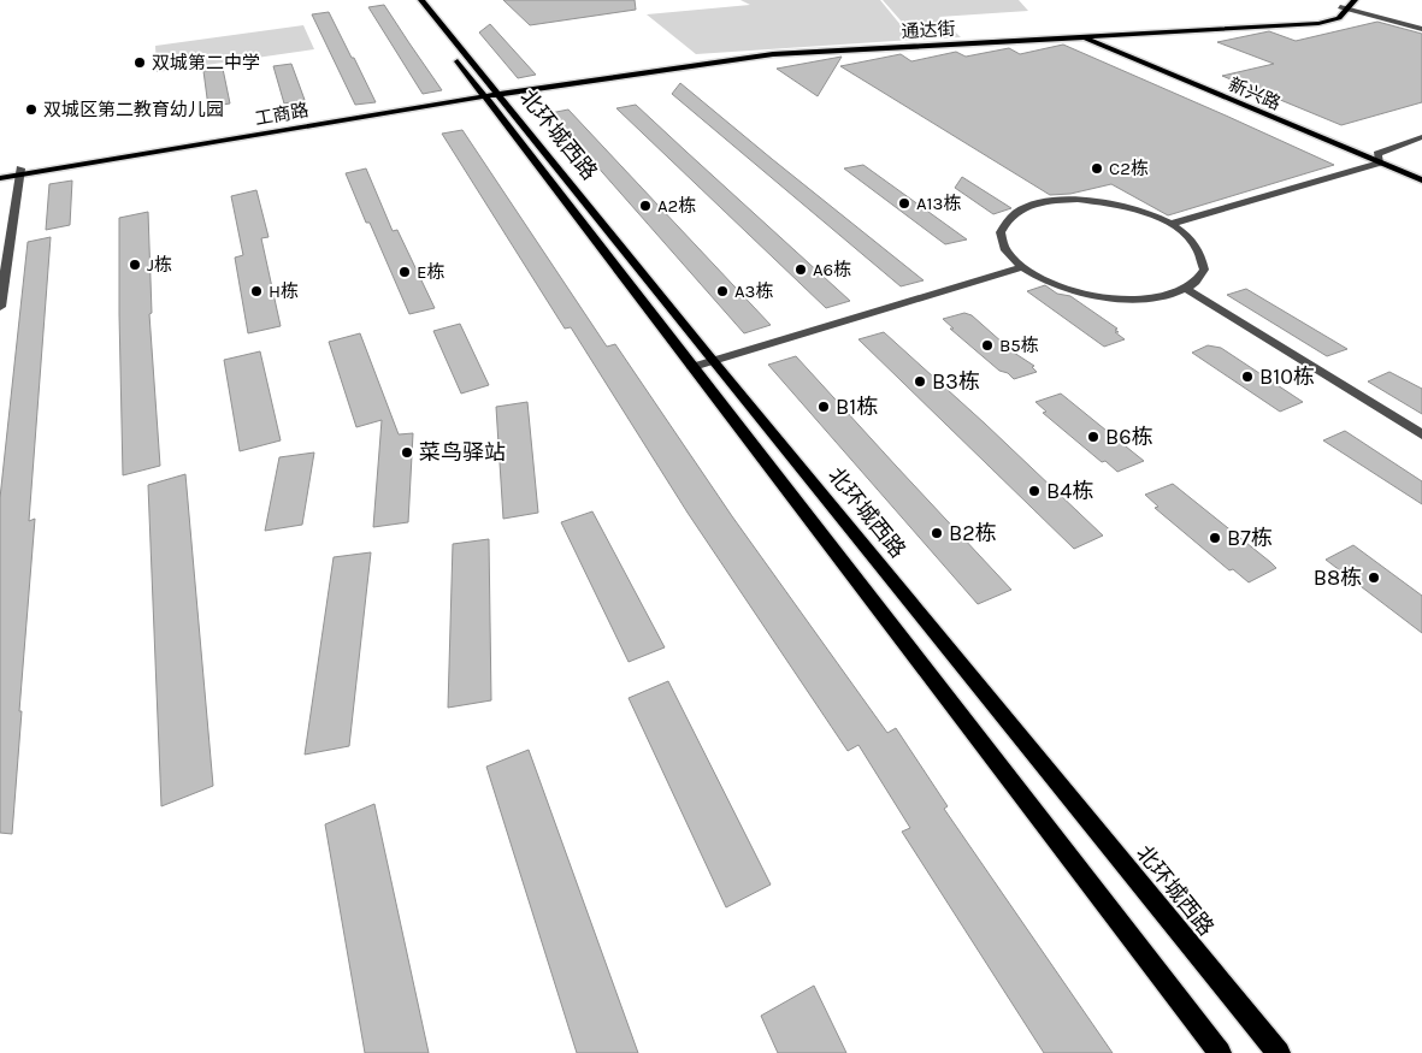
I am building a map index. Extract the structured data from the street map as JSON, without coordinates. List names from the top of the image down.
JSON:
{
  "streets": {
    "main road": [
      "通达街",
      "新兴路",
      "工商路",
      "北环城西路"
    ]
  },
  "crossings": [
    ["通达街", "新兴路"],
    ["通达街", "工商路"],
    ["通达街", "北环城西路"],
    ["工商路", "北环城西路"]
  ],
  "places": [
    "双城第二中学",
    "双城区第二教育幼儿园",
    "C2栋",
    "A13栋",
    "A2栋",
    "J栋",
    "A6栋",
    "E栋",
    "H栋",
    "A3栋",
    "B5栋",
    "B10栋",
    "B3栋",
    "B1栋",
    "B6栋",
    "菜鸟驿站",
    "B4栋",
    "B2栋",
    "B7栋",
    "B8栋"
  ]
}
